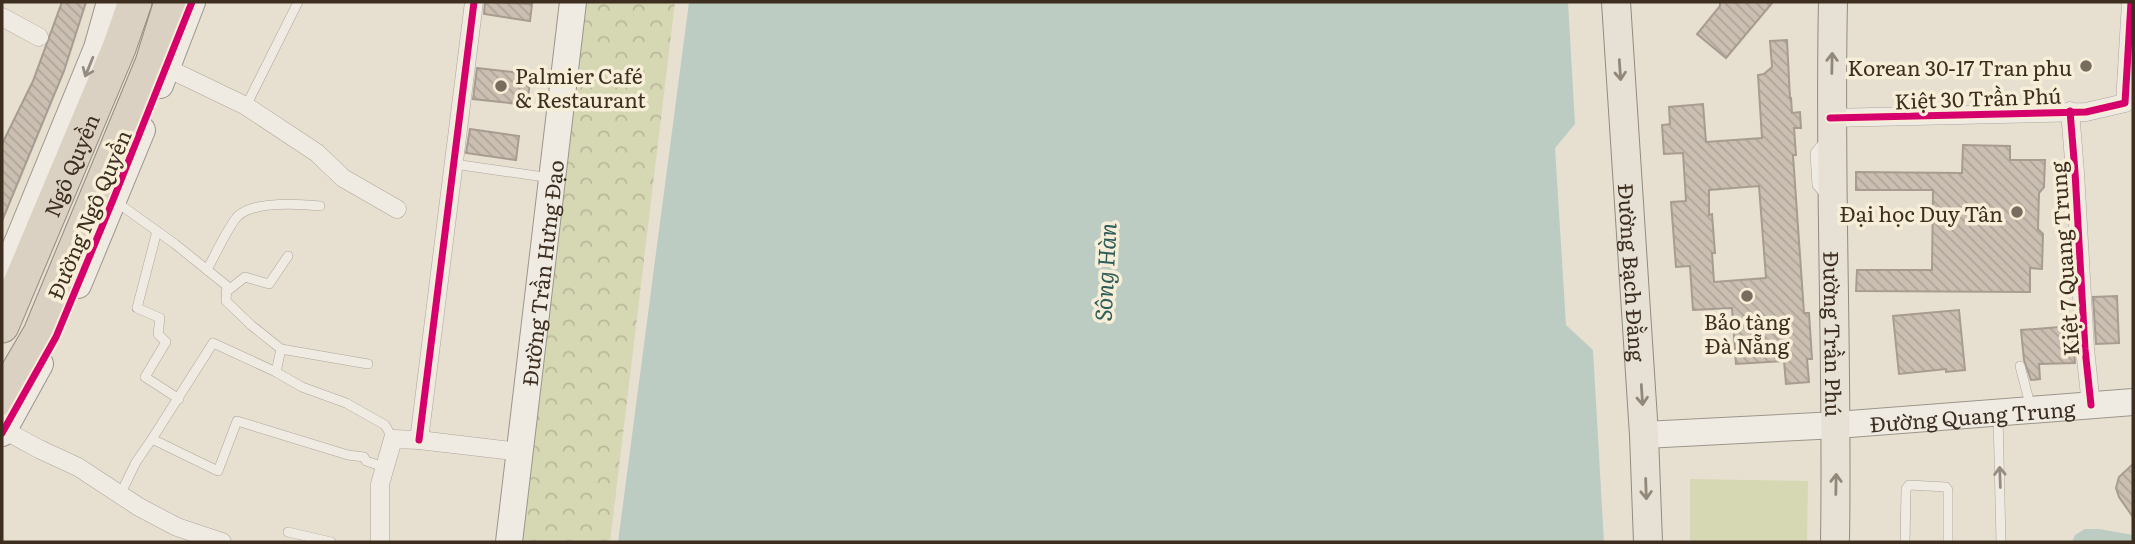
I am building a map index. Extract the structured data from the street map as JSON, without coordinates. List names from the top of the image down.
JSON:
{
  "streets": {
    "highway": ["Ngô Quyền"],
    "main road": [
      "Đường Ngô Quyền",
      "Đường Trần Hưng Đạo",
      "Đường Bạch Đằng",
      "Đường Trần Phú",
      "Đường Quang Trung"
    ],
    "street": ["Kiệt 30 Trần Phú", "Kiệt 7 Quang Trung"]
  },
  "crossings": [
    ["Kiệt 30 Trần Phú", "Kiệt 7 Quang Trung"],
    ["Kiệt 30 Trần Phú", "Đường Trần Phú"],
    ["Ngô Quyền", "Đường Ngô Quyền"],
    ["Kiệt 7 Quang Trung", "Đường Quang Trung"],
    ["Đường Bạch Đằng", "Đường Quang Trung"],
    ["Đường Trần Phú", "Đường Quang Trung"]
  ],
  "one_way": ["Đường Bạch Đằng", "Đường Trần Phú"],
  "water": ["Sông Hàn"],
  "places": [
    "Korean 30-17 Tran phu",
    "Palmier Café & Restaurant",
    "Đại học Duy Tân",
    "Bảo tàng Đà Nẵng"
  ]
}
